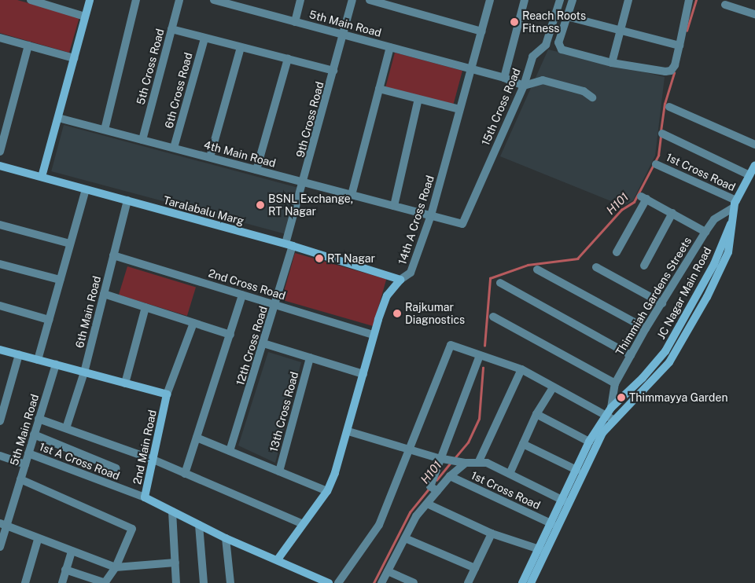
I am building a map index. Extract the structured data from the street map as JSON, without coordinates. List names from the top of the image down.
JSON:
{
  "streets": {
    "street": [
      "5th Main Road",
      "5th Cross Road",
      "6th Cross Road",
      "15th Cross Road",
      "9th Cross Road",
      "4th Main Road",
      "1st Cross Road",
      "Taralabalu Marg",
      "14th A Cross Road",
      "2nd Cross Road",
      "JC Nagar Main Road",
      "Thimmiah Gardens Streets",
      "6th Main Road",
      "12th Cross Road",
      "13th Cross Road",
      "2nd Main Road",
      "1st A Cross Road"
    ]
  },
  "crossings": [
    ["5th Main Road", "15th Cross Road"],
    ["5th Main Road", "9th Cross Road"],
    ["5th Main Road", "14th A Cross Road"],
    ["5th Main Road", "1st A Cross Road"],
    ["5th Cross Road", "4th Main Road"],
    ["6th Cross Road", "4th Main Road"],
    ["15th Cross Road", "4th Main Road"],
    ["9th Cross Road", "4th Main Road"],
    ["9th Cross Road", "Taralabalu Marg"],
    ["9th Cross Road", "12th Cross Road"],
    ["4th Main Road", "14th A Cross Road"],
    ["1st Cross Road", "JC Nagar Main Road"],
    ["1st Cross Road", "Thimmiah Gardens Streets"],
    ["Taralabalu Marg", "14th A Cross Road"],
    ["Taralabalu Marg", "6th Main Road"],
    ["Taralabalu Marg", "12th Cross Road"],
    ["14th A Cross Road", "2nd Cross Road"],
    ["14th A Cross Road", "2nd Main Road"],
    ["2nd Cross Road", "6th Main Road"],
    ["2nd Cross Road", "12th Cross Road"],
    ["JC Nagar Main Road", "Thimmiah Gardens Streets"],
    ["2nd Main Road", "1st A Cross Road"]
  ],
  "water": ["H101"],
  "places": [
    "Reach Roots Fitness",
    "BSNL Exchange, RT Nagar",
    "RT Nagar",
    "Rajkumar Diagnostics",
    "Thimmayya Garden"
  ]
}
